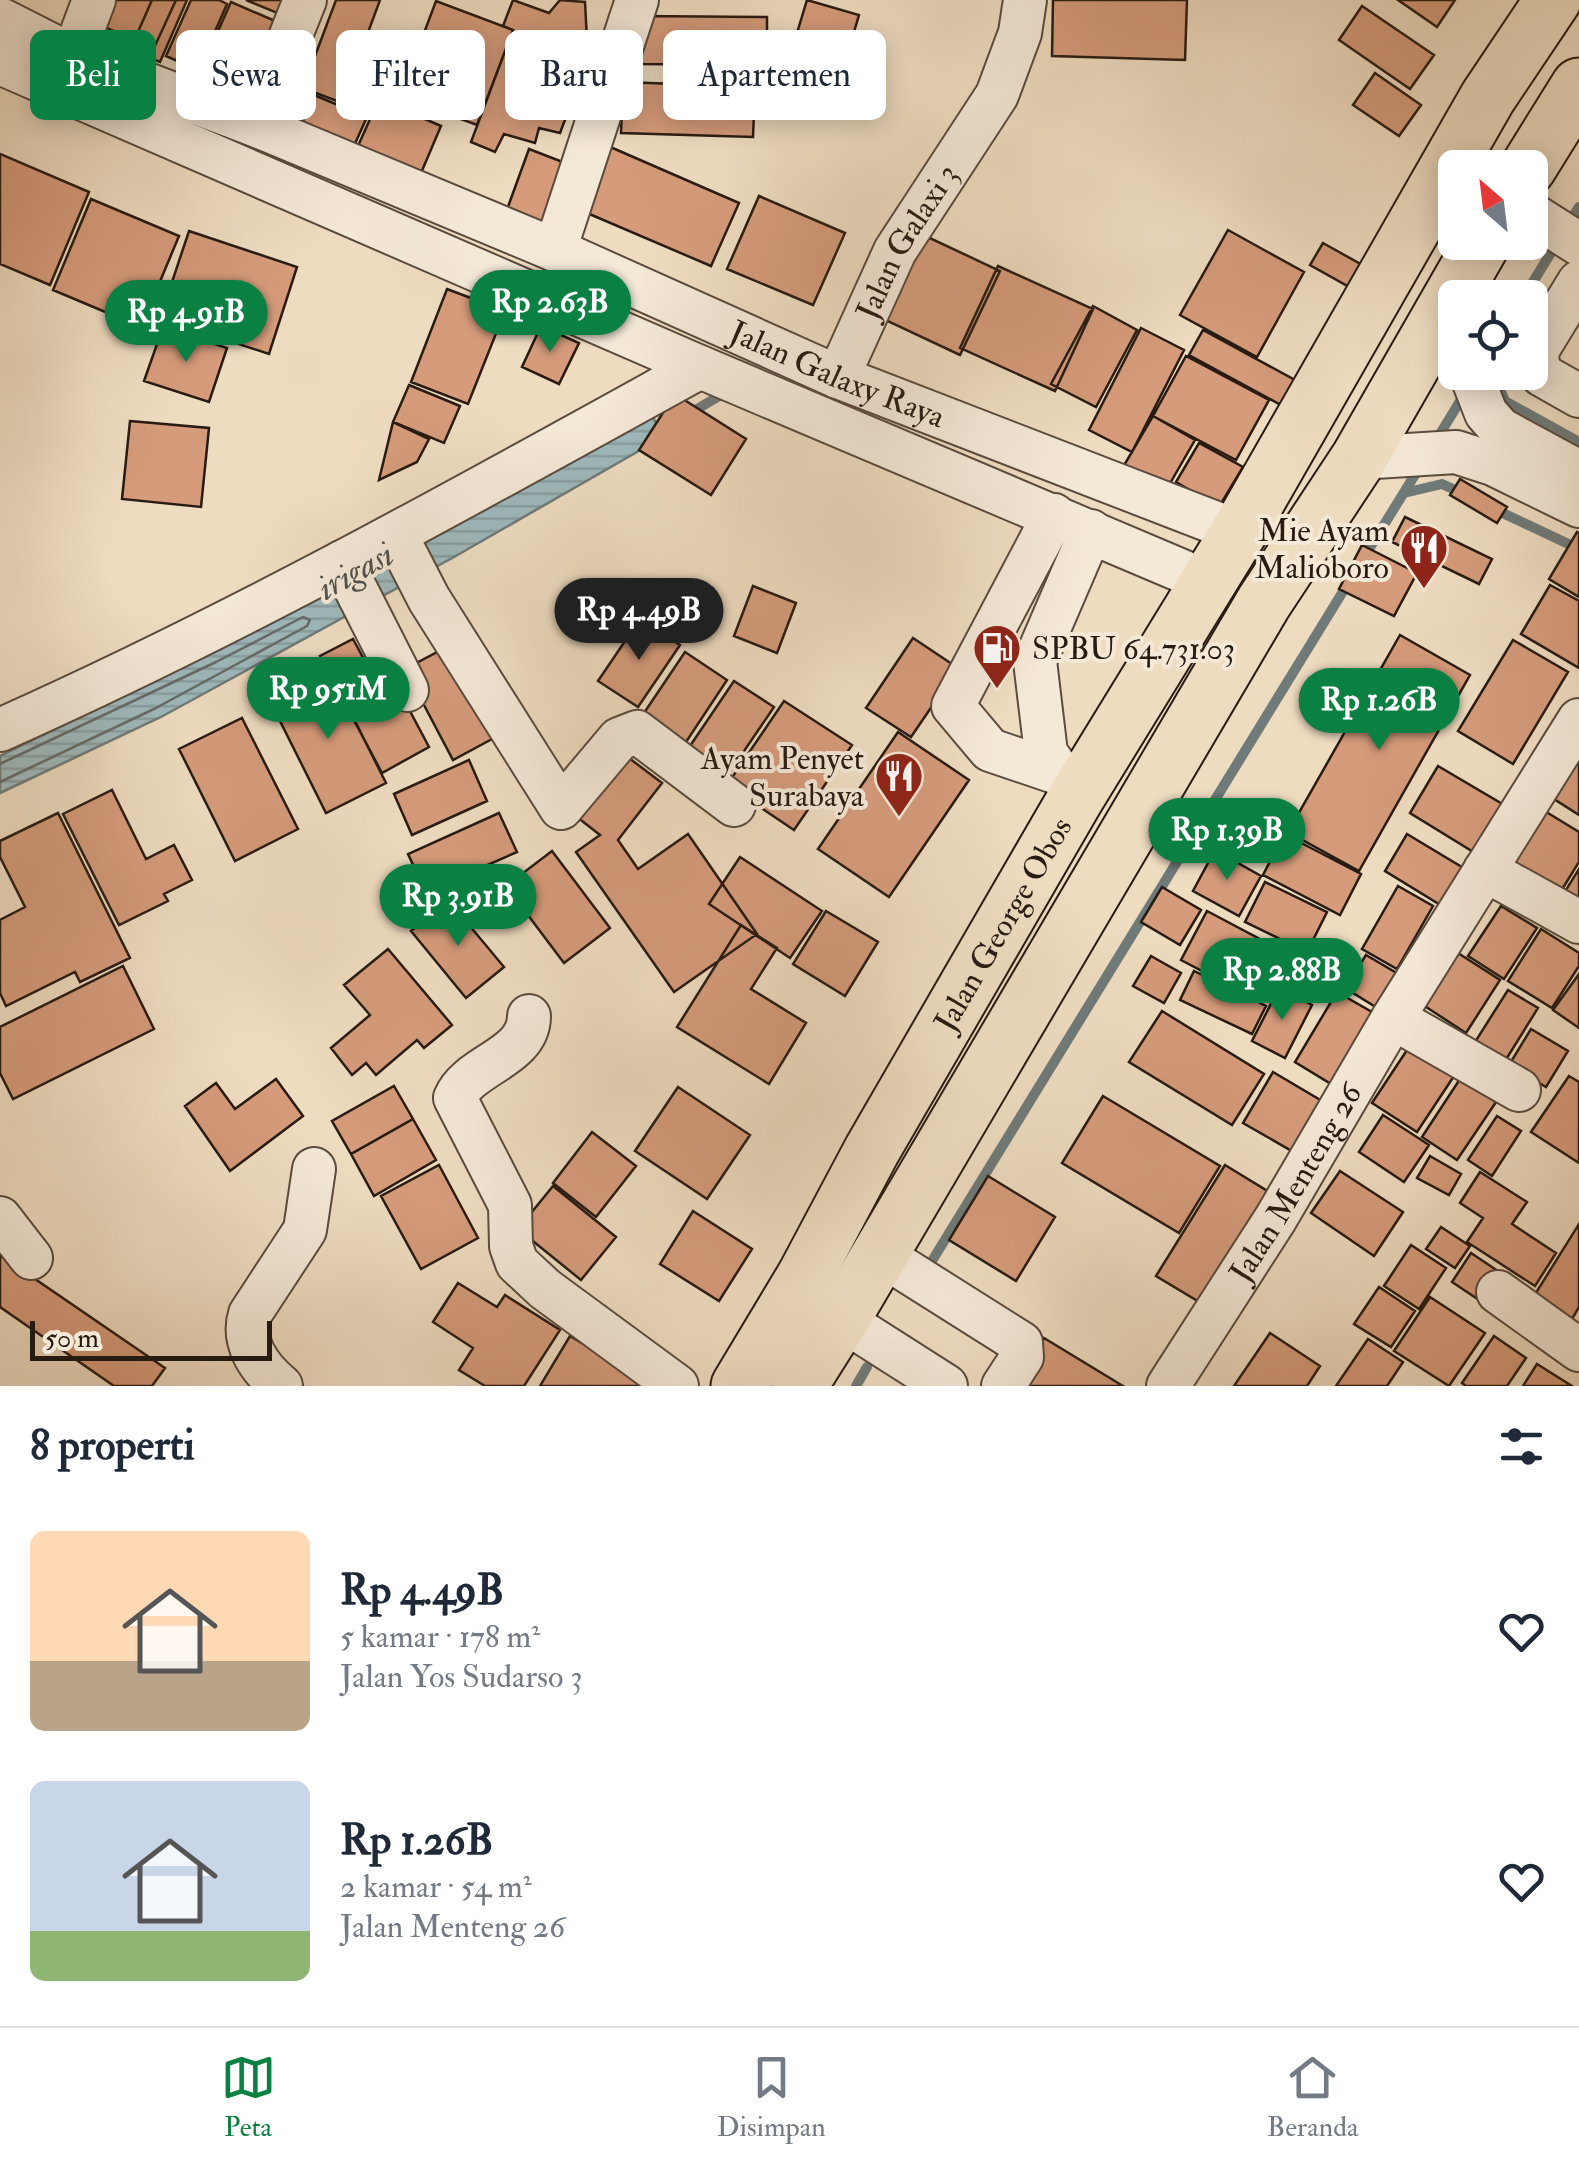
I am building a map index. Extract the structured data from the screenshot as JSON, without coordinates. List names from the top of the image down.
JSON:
{
  "streets": {
    "main road": ["Jalan George Obos"],
    "street": ["Jalan Galaxi 3", "Jalan Galaxy Raya", "Jalan Menteng 26"]
  },
  "crossings": [
    ["Jalan Galaxi 3", "Jalan Galaxy Raya"],
    ["Jalan Galaxy Raya", "Jalan George Obos"]
  ],
  "water": ["irigasi"],
  "places": {
    "restaurant": ["Mie Ayam Malioboro", "Ayam Penyet Surabaya"],
    "fuel station": ["SPBU 64.731.03"]
  },
  "scale_bar": "50 m",
  "north": "top left",
  "page": {
    "chip": [
      "Beli",
      "Sewa",
      "Filter",
      "Baru",
      "Apartemen"
    ],
    "price": [
      "Rp 2.63B",
      "Rp 4.91B",
      "Rp 4.49B",
      "Rp 951M",
      "Rp 1.26B",
      "Rp 1.39B",
      "Rp 3.91B",
      "Rp 2.88B"
    ],
    "scale": "50 m",
    "heading": "8 properti",
    "list": [
      {
        "name": "Rp 4.49B",
        "note": "5 kamar · 178 m² · Jalan Yos Sudarso 3"
      },
      {
        "name": "Rp 1.26B",
        "note": "2 kamar · 54 m² · Jalan Menteng 26"
      }
    ],
    "tabs": ["Peta", "Disimpan", "Beranda"]
  }
}
